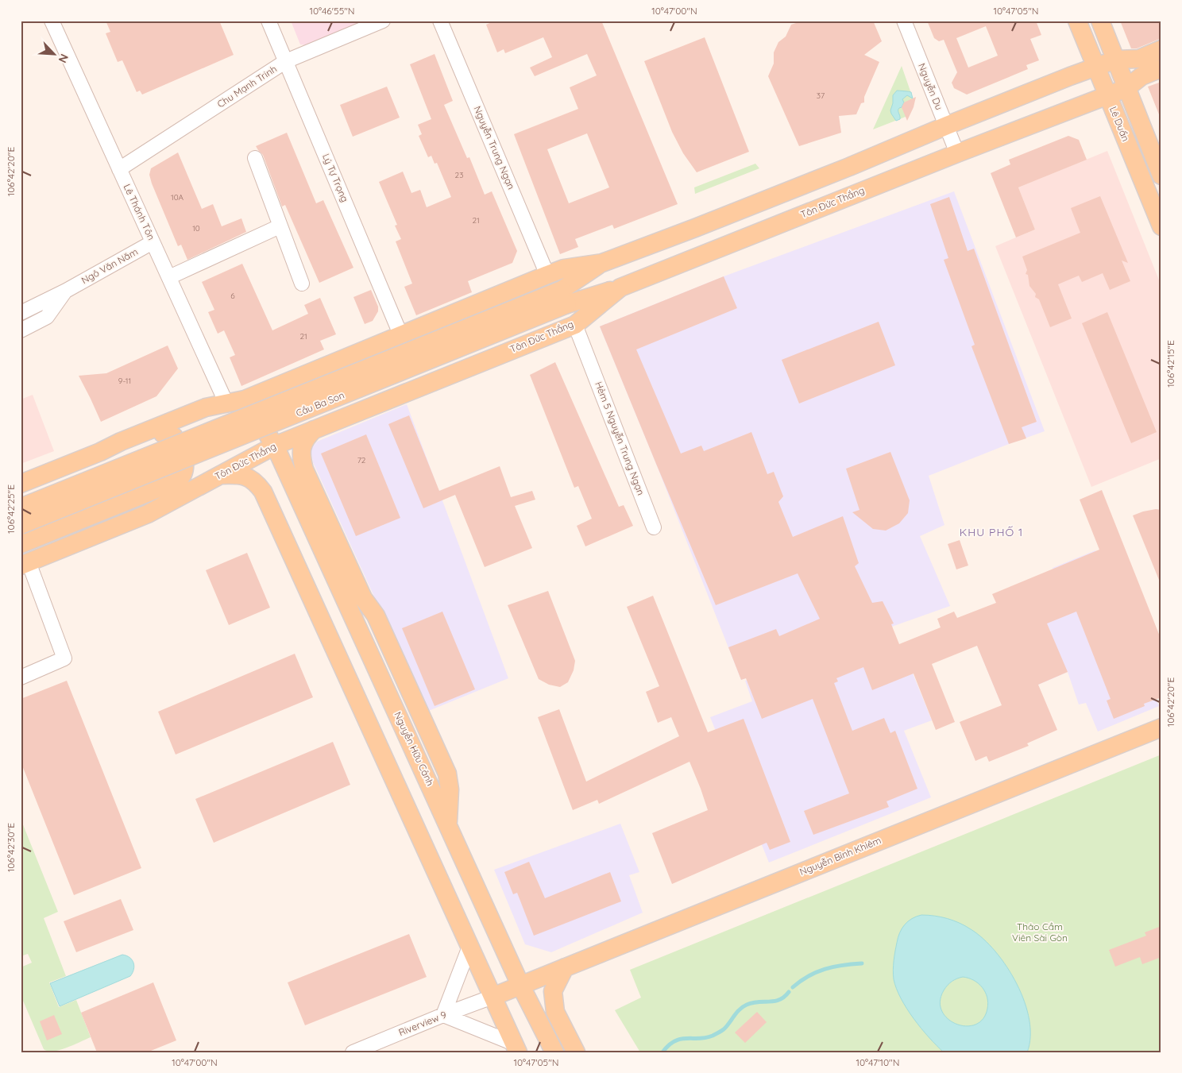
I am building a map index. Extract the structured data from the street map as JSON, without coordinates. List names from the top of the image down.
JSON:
{
  "streets": {
    "main road": [
      "Lê Duẩn",
      "Tôn Đức Thắng",
      "Cầu Ba Son",
      "Nguyễn Hữu Cảnh",
      "Nguyễn Bỉnh Khiêm"
    ],
    "street": [
      "Chu Mạnh Trinh",
      "Nguyễn Du",
      "Nguyễn Trung Ngạn",
      "Lý Tự Trọng",
      "Lê Thánh Tôn",
      "Ngô Văn Năm",
      "Hẻm 5 Nguyễn Trung Ngạn",
      "Riverview 9"
    ]
  },
  "crossings": [
    ["Chu Mạnh Trinh", "Lý Tự Trọng"],
    ["Chu Mạnh Trinh", "Lê Thánh Tôn"],
    ["Nguyễn Du", "Tôn Đức Thắng"],
    ["Lê Duẩn", "Tôn Đức Thắng"],
    ["Tôn Đức Thắng", "Cầu Ba Son"],
    ["Tôn Đức Thắng", "Hẻm 5 Nguyễn Trung Ngạn"],
    ["Tôn Đức Thắng", "Nguyễn Hữu Cảnh"],
    ["Lê Thánh Tôn", "Ngô Văn Năm"],
    ["Nguyễn Hữu Cảnh", "Nguyễn Bỉnh Khiêm"],
    ["Nguyễn Bỉnh Khiêm", "Riverview 9"]
  ],
  "districts": ["KHU PHỐ 1"],
  "parks": ["Thảo Cầm Viên Sài Gòn"],
  "house_numbers": [
    "37",
    "23",
    "10A",
    "21",
    "10",
    "6",
    "21",
    "9-11",
    "72"
  ],
  "north": "bottom right",
  "coordinates": [
    "10°46'55\"N",
    "10°47'00\"N",
    "10°47'05\"N",
    "106°42'20\"E",
    "106°42'15\"E",
    "106°42'25\"E",
    "106°42'30\"E",
    "10°47'10\"N"
  ]
}
